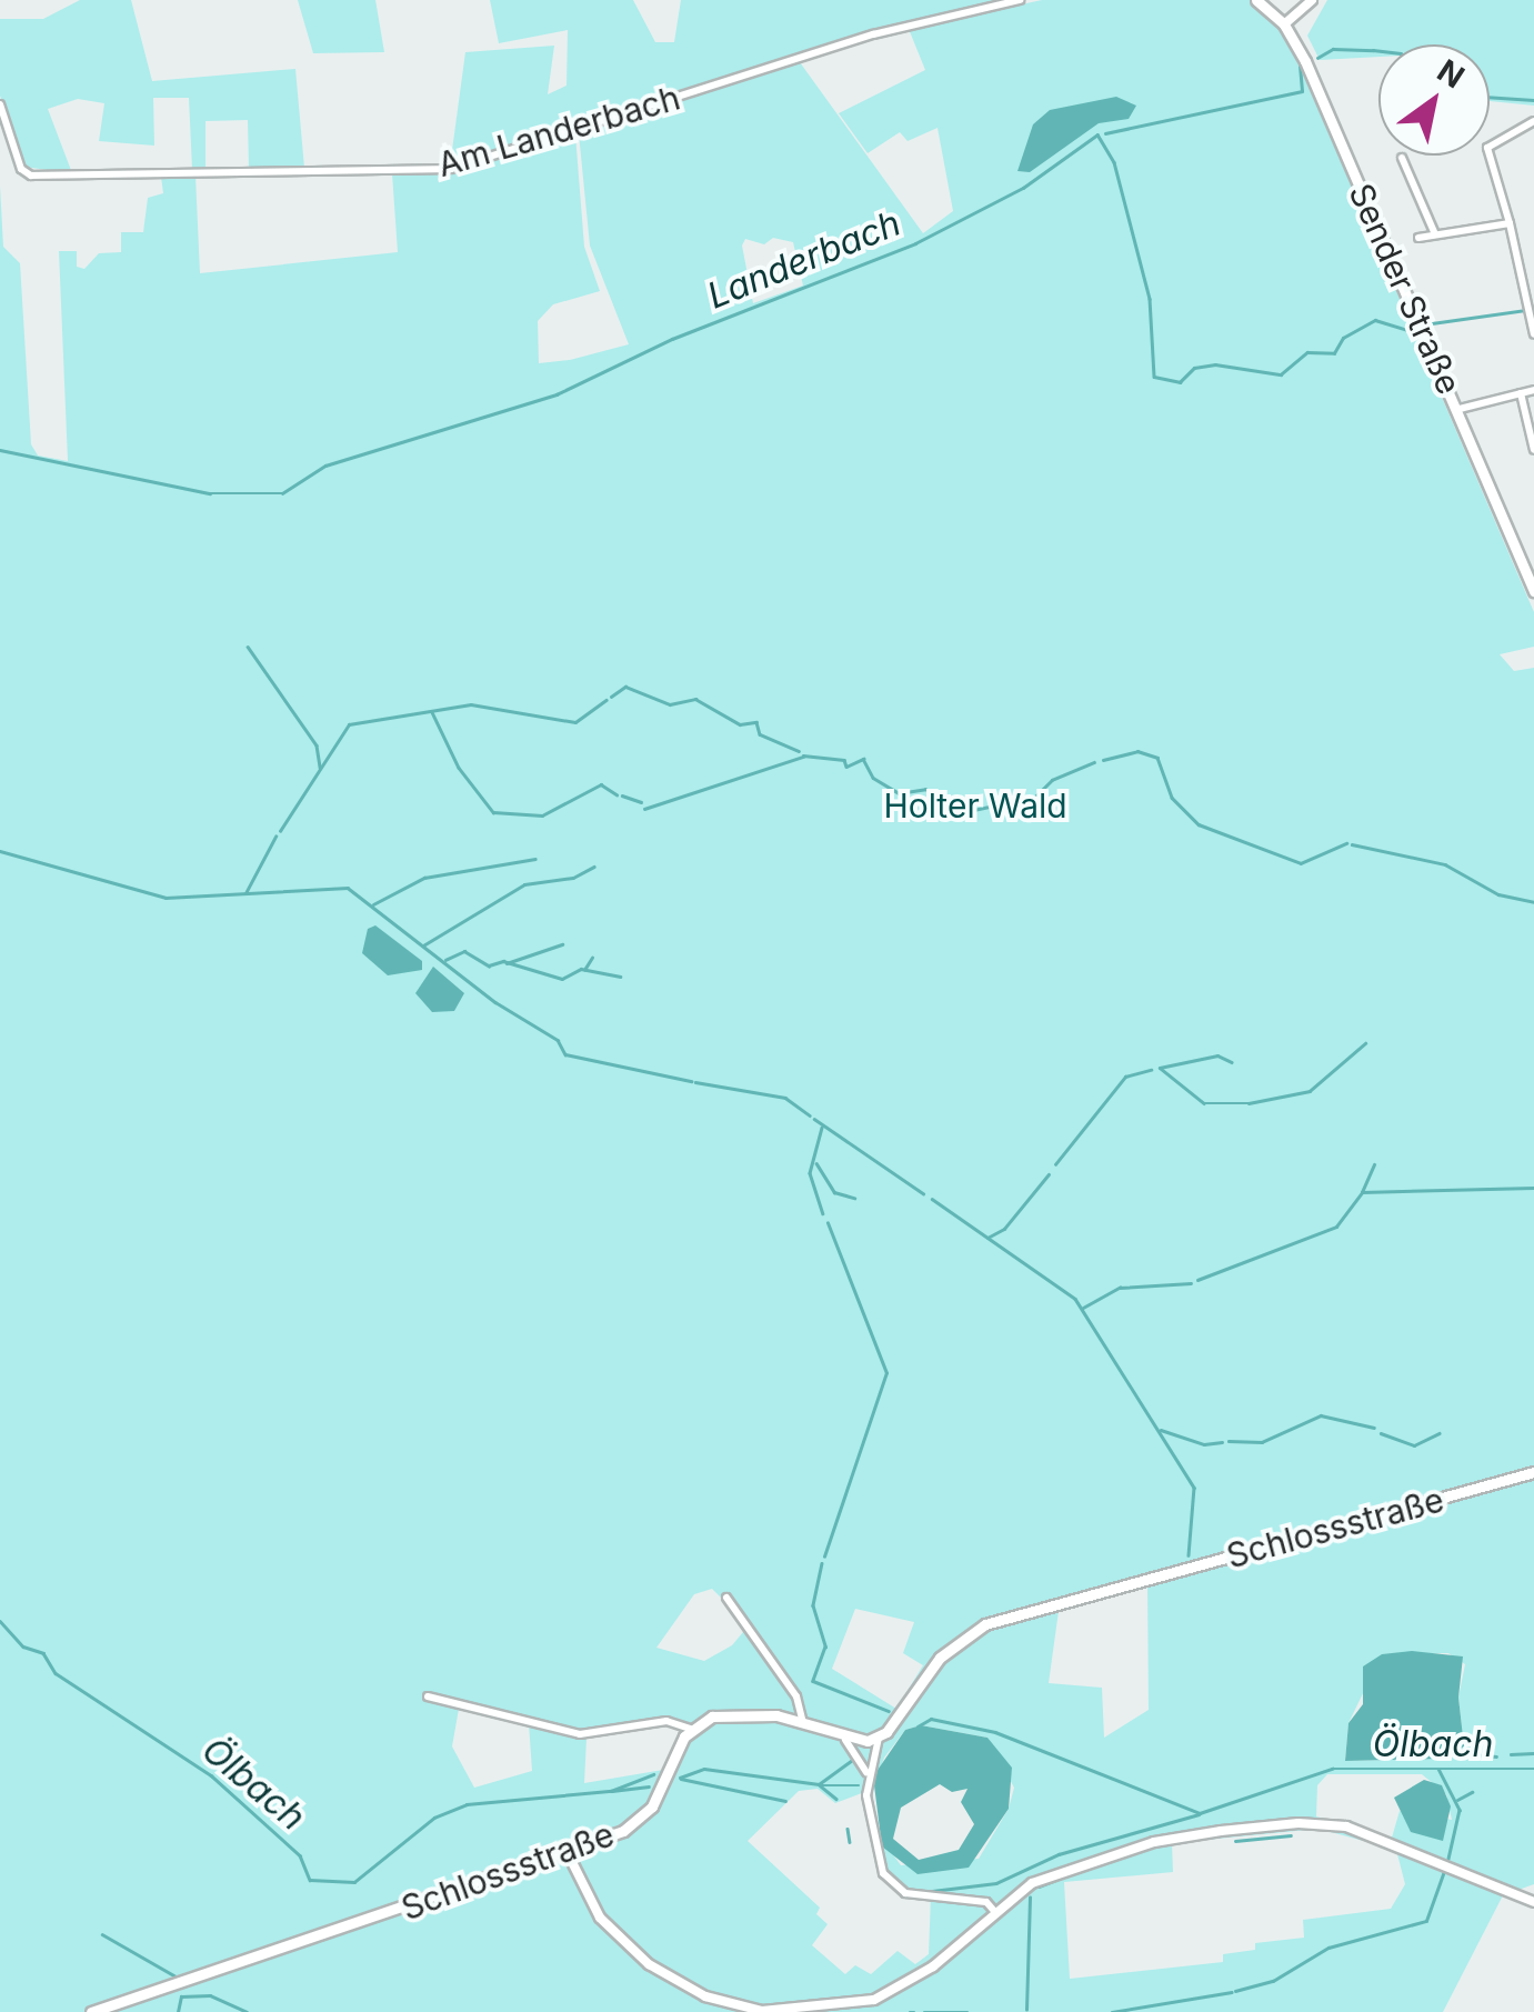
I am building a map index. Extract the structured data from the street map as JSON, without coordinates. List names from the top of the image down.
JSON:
{
  "streets": {
    "main road": ["Sender Straße", "Schlossstraße"],
    "street": ["Am Landerbach"]
  },
  "water": ["Landerbach", "Ölbach"],
  "parks": ["Holter Wald"],
  "north": "top right"
}
